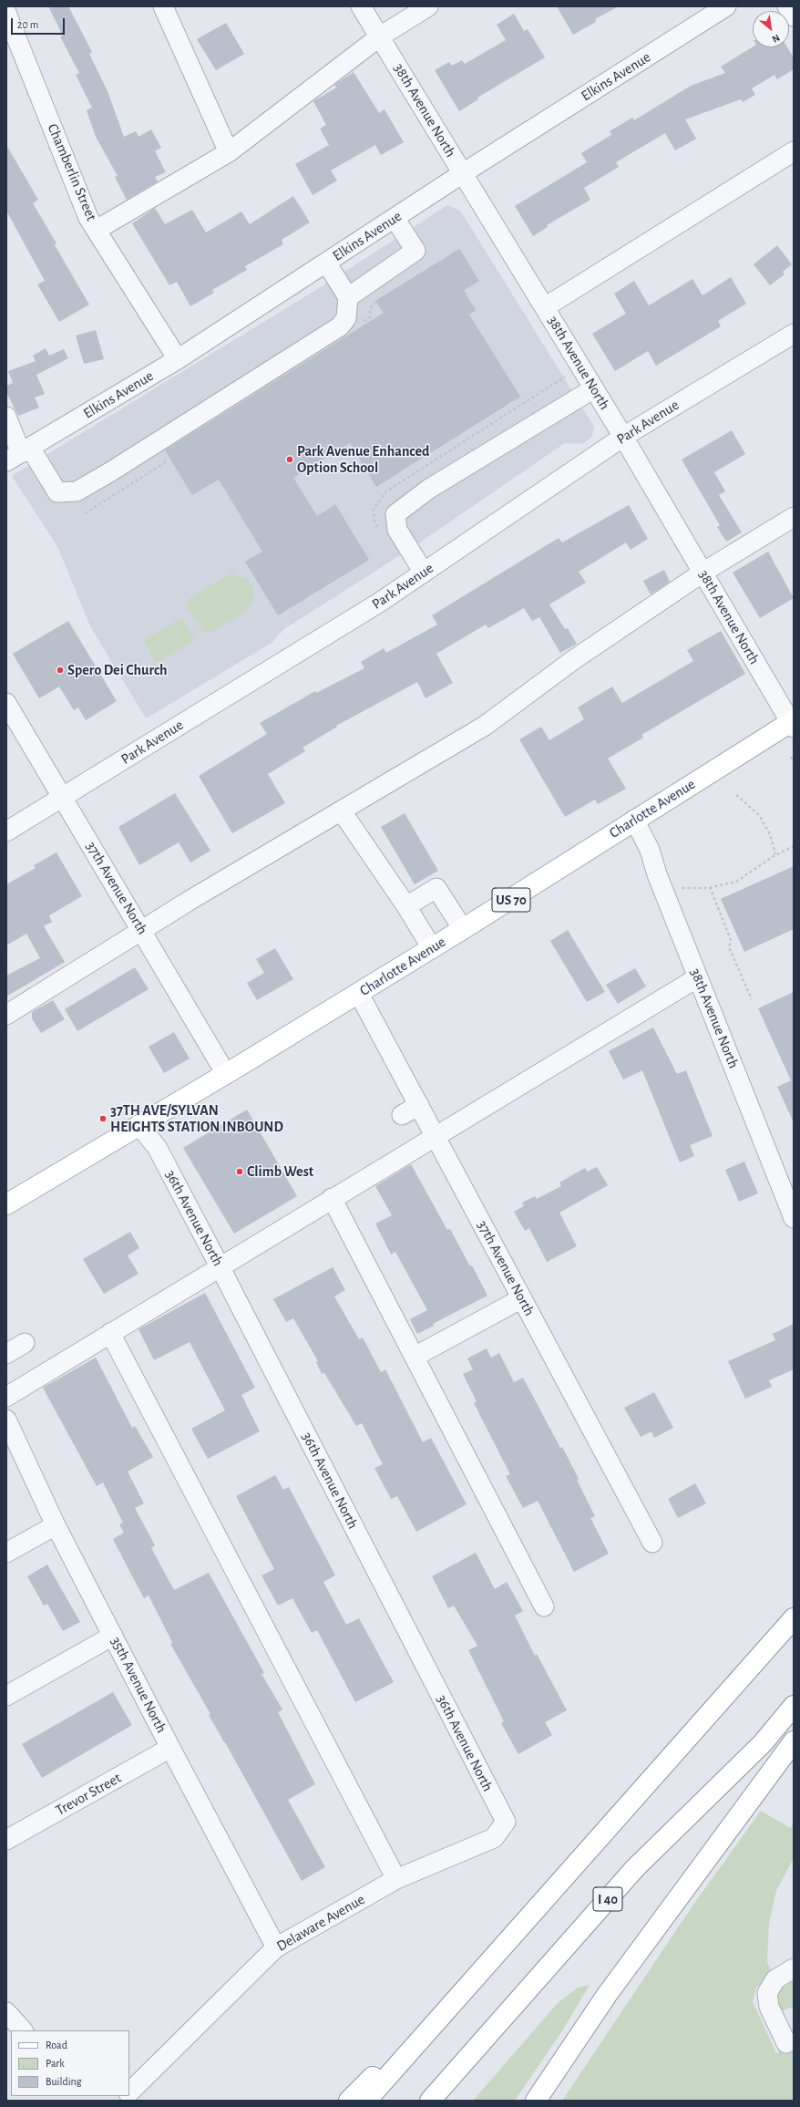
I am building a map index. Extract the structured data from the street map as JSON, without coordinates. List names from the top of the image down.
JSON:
{
  "streets": {
    "main road": ["Charlotte Avenue", "US 70", "I 40"],
    "street": [
      "Elkins Avenue",
      "38th Avenue North",
      "Chamberlin Street",
      "Park Avenue",
      "37th Avenue North",
      "36th Avenue North",
      "35th Avenue North",
      "Trevor Street",
      "Delaware Avenue"
    ]
  },
  "crossings": [
    ["Elkins Avenue", "38th Avenue North"],
    ["Elkins Avenue", "Chamberlin Street"],
    ["38th Avenue North", "Park Avenue"],
    ["38th Avenue North", "Charlotte Avenue"],
    ["Park Avenue", "37th Avenue North"],
    ["Charlotte Avenue", "37th Avenue North"],
    ["Charlotte Avenue", "36th Avenue North"],
    ["36th Avenue North", "Delaware Avenue"],
    ["35th Avenue North", "Trevor Street"],
    ["35th Avenue North", "Delaware Avenue"]
  ],
  "places": [
    "Park Avenue Enhanced Option School",
    "Spero Dei Church",
    "37TH AVE/SYLVAN HEIGHTS STATION INBOUND",
    "Climb West"
  ],
  "legend": ["Road", "Park", "Building"],
  "scale_bar": "20 m",
  "north": "bottom right"
}
